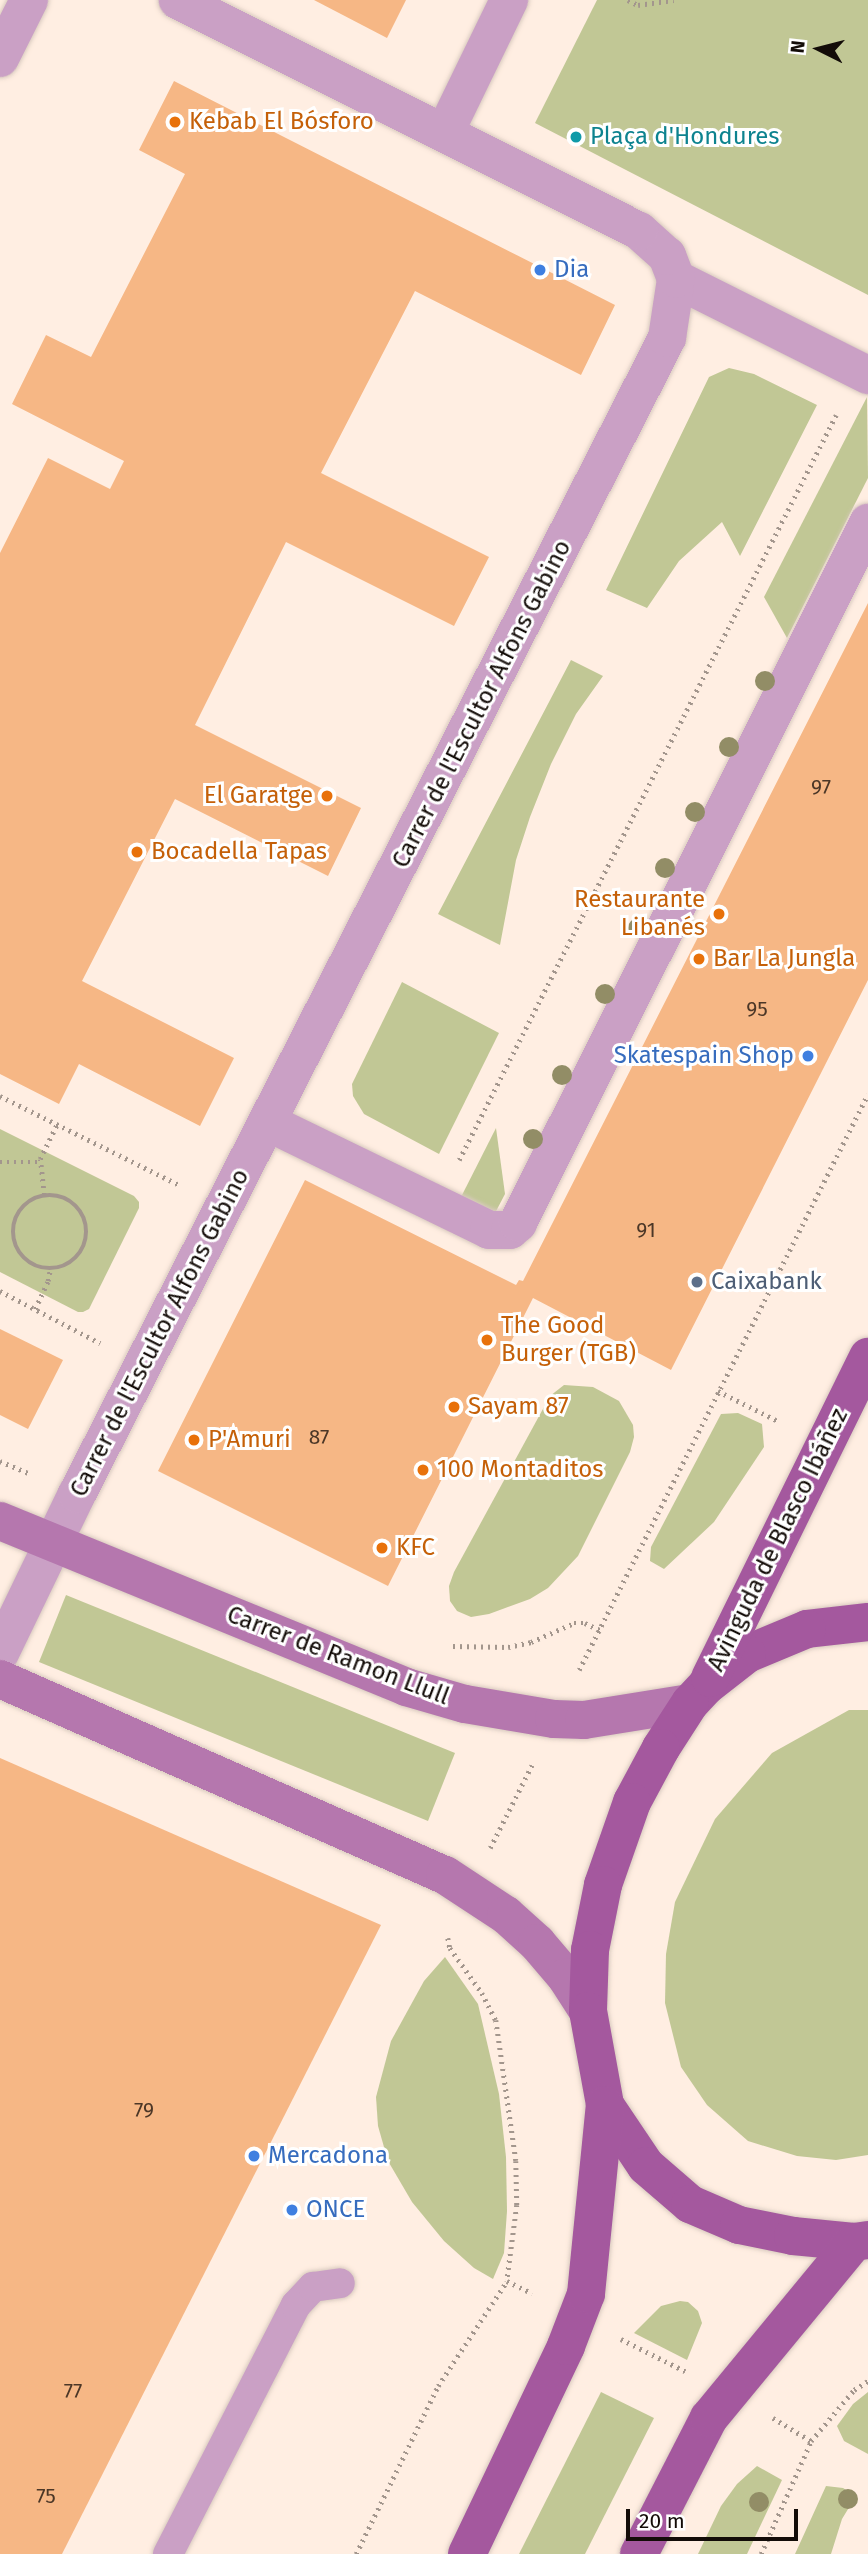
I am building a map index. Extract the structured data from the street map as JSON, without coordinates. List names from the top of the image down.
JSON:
{
  "streets": {
    "main road": ["Avinguda de Blasco Ibáñez", "Carrer de Ramon Llull"],
    "street": ["Carrer de l'Escultor Alfons Gabino"]
  },
  "crossings": [
    ["Carrer de l'Escultor Alfons Gabino", "Carrer de Ramon Llull"],
    ["Avinguda de Blasco Ibáñez", "Carrer de Ramon Llull"]
  ],
  "places": [
    "Kebab El Bósforo",
    "Plaça d'Hondures",
    "Dia",
    "El Garatge",
    "Bocadella Tapas",
    "Restaurante Libanés",
    "Bar La Jungla",
    "Skatespain Shop",
    "Caixabank",
    "The Good Burger (TGB)",
    "Sayam 87",
    "P'Amuri",
    "100 Montaditos",
    "KFC",
    "Mercadona",
    "ONCE"
  ],
  "house_numbers": [
    "97",
    "95",
    "91",
    "87",
    "79",
    "77",
    "75"
  ],
  "scale_bar": "20 m",
  "north": "left"
}
